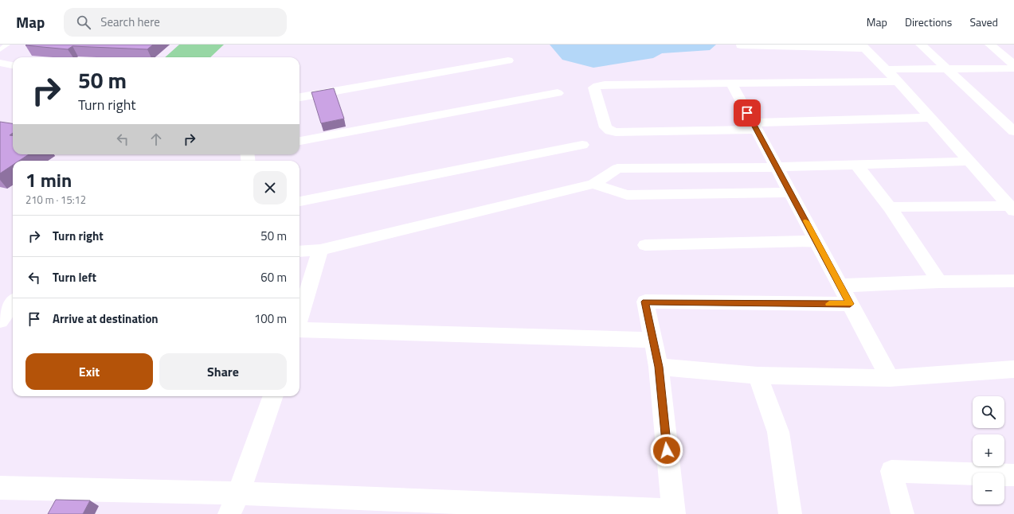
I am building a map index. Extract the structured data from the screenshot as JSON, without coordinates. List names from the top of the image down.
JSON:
{
  "page": {
    "header": "Map",
    "search": "Search here",
    "nav": ["Map", "Directions", "Saved"],
    "turn": ["50 m", "Turn right"],
    "heading": ["1 min", "210 m · 15:12"],
    "list": [
      {
        "name": "Turn right",
        "value": "50 m"
      },
      {
        "name": "Turn left",
        "value": "60 m"
      },
      {
        "name": "Arrive at destination",
        "value": "100 m"
      }
    ],
    "buttons": ["Exit", "Share"],
    "map_buttons": ["+", "−"]
  }
}
